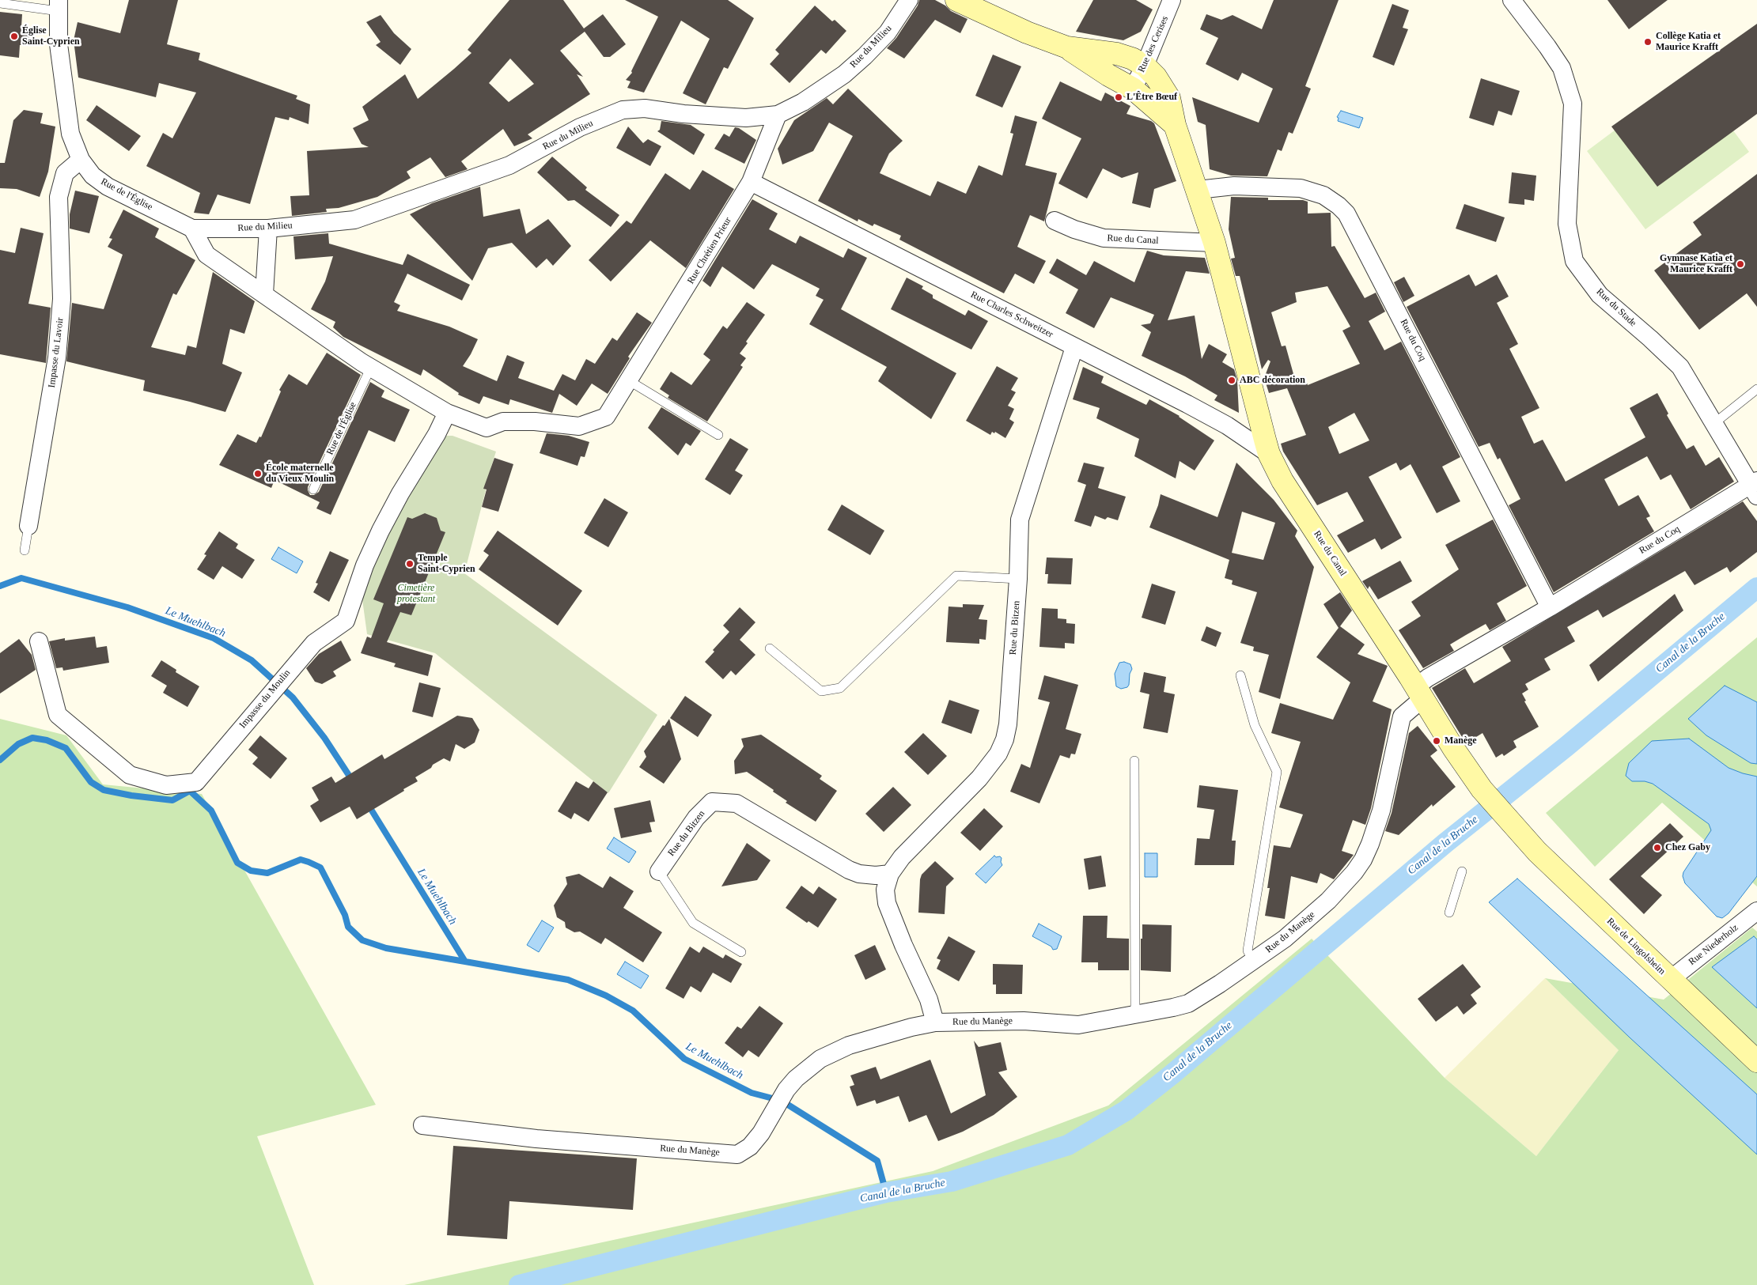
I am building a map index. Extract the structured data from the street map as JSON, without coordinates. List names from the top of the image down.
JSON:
{
  "streets": {
    "main road": ["Rue du Canal", "Rue de Lingolsheim"],
    "street": [
      "Rue des Cerises",
      "Rue du Milieu",
      "Rue de l'Église",
      "Rue Chrétien Prieur",
      "Rue du Stade",
      "Rue Charles Schweitzer",
      "Rue du Coq",
      "Impasse du Lavoir",
      "Rue du Bitzen",
      "Impasse du Moulin",
      "Rue du Manège",
      "Rue Niederholz"
    ]
  },
  "crossings": [
    ["Rue des Cerises", "Rue du Canal"],
    ["Rue du Milieu", "Rue de l'Église"],
    ["Rue du Milieu", "Rue Chrétien Prieur"],
    ["Rue de l'Église", "Impasse du Lavoir"],
    ["Rue du Canal", "Rue Charles Schweitzer"],
    ["Rue du Canal", "Rue du Coq"],
    ["Rue du Canal", "Rue du Manège"],
    ["Rue du Canal", "Rue de Lingolsheim"],
    ["Rue Chrétien Prieur", "Rue Charles Schweitzer"],
    ["Rue Chrétien Prieur", "Impasse du Moulin"],
    ["Rue du Stade", "Rue du Coq"],
    ["Rue Charles Schweitzer", "Rue du Bitzen"],
    ["Rue du Coq", "Rue du Manège"],
    ["Rue du Bitzen", "Rue du Manège"],
    ["Rue Niederholz", "Rue de Lingolsheim"]
  ],
  "water": ["Le Muehlbach", "Canal de la Bruche"],
  "parks": ["Cimetière protestant"],
  "places": [
    "Église Saint-Cyprien",
    "Collège Katia et Maurice Krafft",
    "L'Être Bœuf",
    "Gymnase Katia et Maurice Krafft",
    "ABC décoration",
    "École maternelle du Vieux Moulin",
    "Temple Saint-Cyprien",
    "Manège",
    "Chez Gaby"
  ]
}
